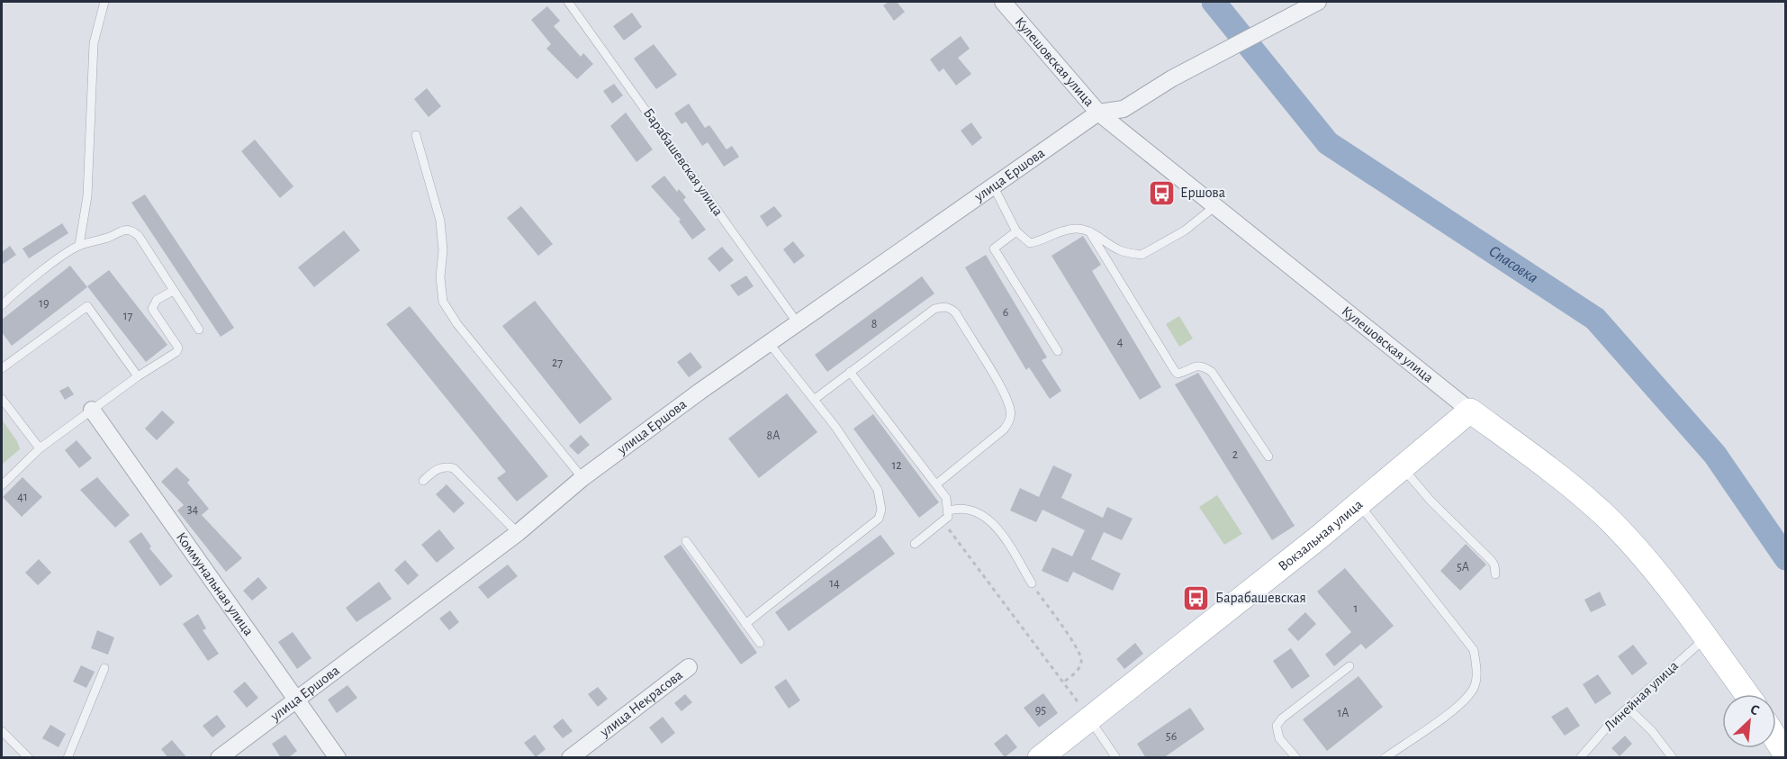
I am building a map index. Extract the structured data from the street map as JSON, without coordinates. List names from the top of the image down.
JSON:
{
  "streets": {
    "main road": ["Кулешовская улица", "Вокзальная улица"],
    "street": ["улица Ершова", "Коммунальная улица", "улица Некрасова"],
    "lane": ["Барабашевская улица", "Линейная улица"]
  },
  "crossings": [
    ["Кулешовская улица", "улица Ершова"],
    ["Кулешовская улица", "Вокзальная улица"],
    ["Кулешовская улица", "Линейная улица"],
    ["Барабашевская улица", "улица Ершова"],
    ["улица Ершова", "Коммунальная улица"]
  ],
  "water": ["Спасовка"],
  "places": {
    "bus stop": ["Ершова", "Барабашевская"]
  },
  "house_numbers": [
    "19",
    "6",
    "17",
    "8",
    "4",
    "27",
    "8А",
    "2",
    "12",
    "41",
    "34",
    "5А",
    "14",
    "1",
    "95",
    "1А",
    "56"
  ],
  "north": "top right"
}
